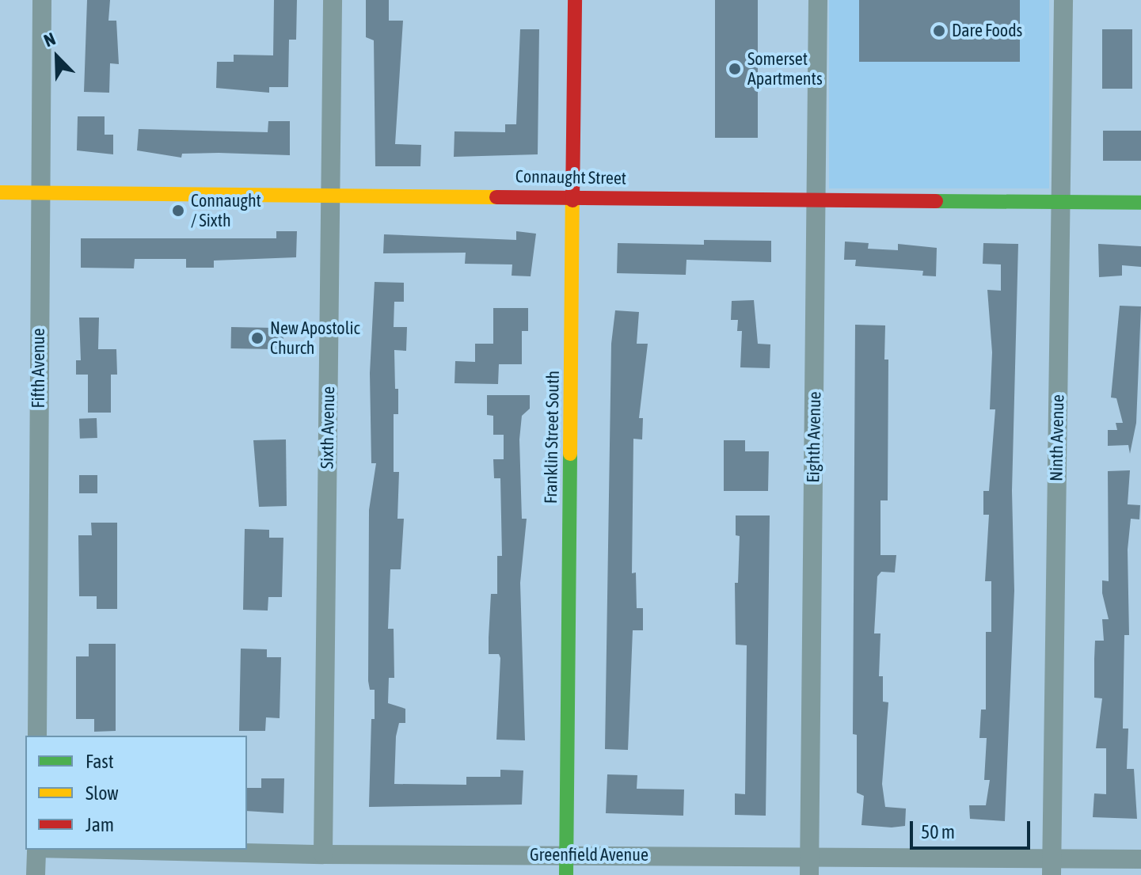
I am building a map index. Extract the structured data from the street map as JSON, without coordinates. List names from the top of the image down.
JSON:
{
  "streets": {
    "street": [
      "Connaught Street",
      "Fifth Avenue",
      "Sixth Avenue",
      "Franklin Street South",
      "Eighth Avenue",
      "Ninth Avenue",
      "Greenfield Avenue"
    ]
  },
  "crossings": [
    ["Connaught Street", "Fifth Avenue"],
    ["Connaught Street", "Sixth Avenue"],
    ["Connaught Street", "Franklin Street South"],
    ["Connaught Street", "Eighth Avenue"],
    ["Connaught Street", "Ninth Avenue"],
    ["Sixth Avenue", "Greenfield Avenue"],
    ["Franklin Street South", "Greenfield Avenue"],
    ["Eighth Avenue", "Greenfield Avenue"],
    ["Ninth Avenue", "Greenfield Avenue"]
  ],
  "places": [
    "Dare Foods",
    "Somerset Apartments",
    "Connaught / Sixth",
    "New Apostolic Church"
  ],
  "legend": ["Fast", "Slow", "Jam"],
  "scale_bar": "50 m",
  "north": "top left"
}
